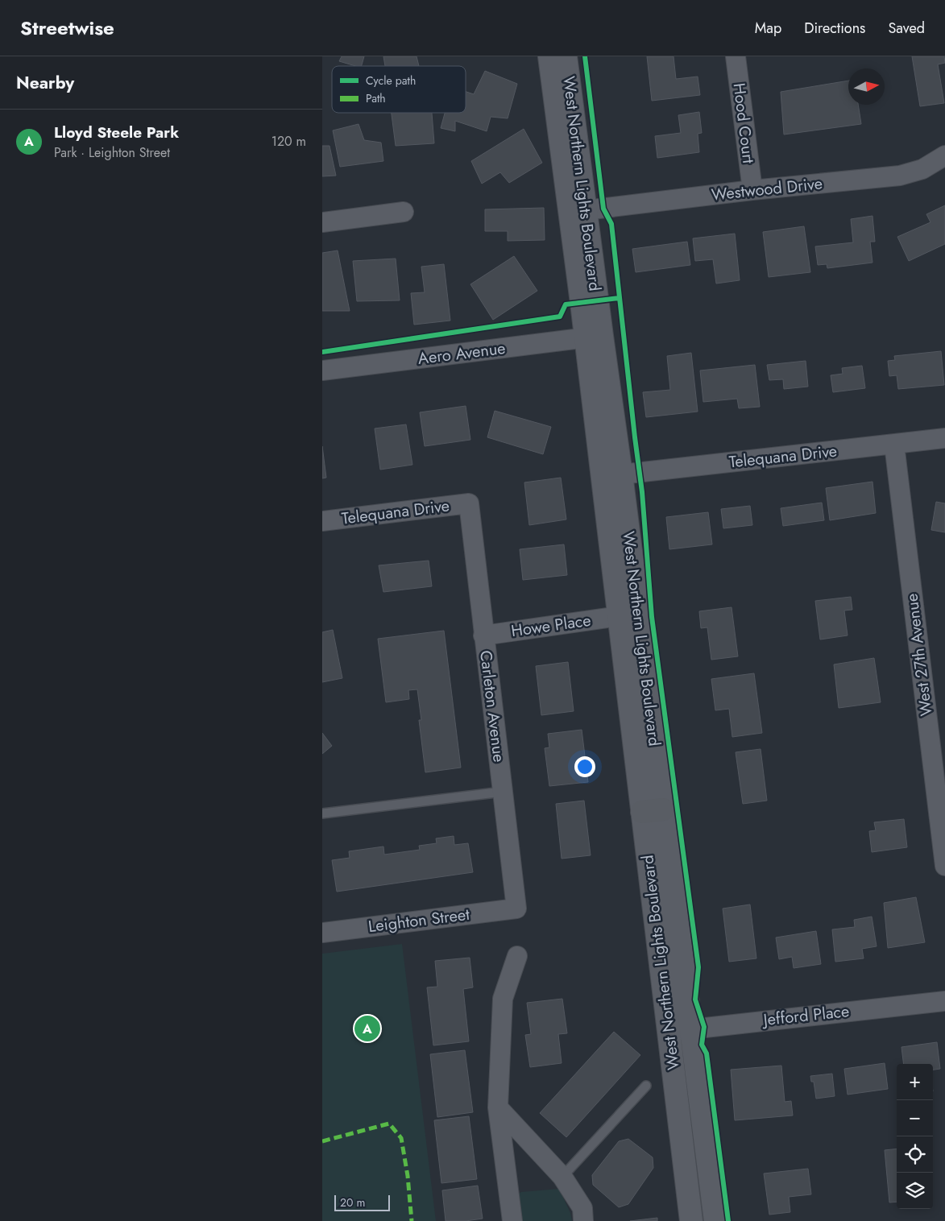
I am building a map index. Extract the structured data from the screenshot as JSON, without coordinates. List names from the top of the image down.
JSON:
{
  "streets": {
    "street": [
      "Hood Court",
      "West Northern Lights Boulevard",
      "Westwood Drive",
      "Aero Avenue",
      "Telequana Drive",
      "Howe Place",
      "West 27th Avenue",
      "Carleton Avenue",
      "Leighton Street",
      "Jefford Place"
    ]
  },
  "crossings": [
    ["Hood Court", "Westwood Drive"],
    ["West Northern Lights Boulevard", "Westwood Drive"],
    ["West Northern Lights Boulevard", "Aero Avenue"],
    ["West Northern Lights Boulevard", "Telequana Drive"],
    ["West Northern Lights Boulevard", "Howe Place"],
    ["West Northern Lights Boulevard", "Jefford Place"],
    ["Telequana Drive", "West 27th Avenue"],
    ["Telequana Drive", "Carleton Avenue"],
    ["Howe Place", "Carleton Avenue"],
    ["Carleton Avenue", "Leighton Street"]
  ],
  "legend": ["Cycle path", "Path"],
  "scale_bar": "20 m",
  "north": "right",
  "page": {
    "header": "Streetwise",
    "nav": ["Map", "Directions", "Saved"],
    "heading": "Nearby",
    "list": [
      {
        "mark": "A",
        "name": "Lloyd Steele Park",
        "note": "Park · Leighton Street",
        "value": "120 m"
      }
    ],
    "pins": "A",
    "map_buttons": ["+", "−"],
    "scale": "20 m"
  }
}
